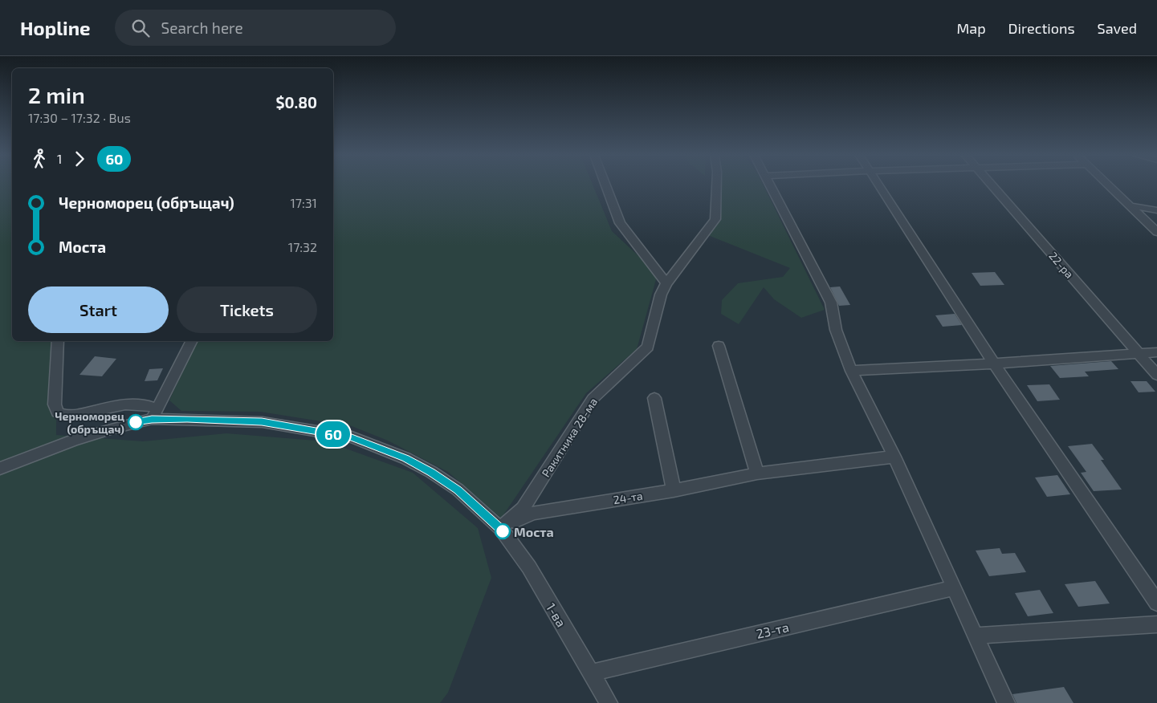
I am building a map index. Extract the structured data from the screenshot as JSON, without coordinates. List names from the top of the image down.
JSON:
{
  "streets": {
    "street": [
      "22-ра",
      "Ракитника 28-ма",
      "24-та",
      "1-ва",
      "23-та"
    ]
  },
  "crossings": [
    ["Ракитника 28-ма", "24-та"],
    ["Ракитника 28-ма", "1-ва"],
    ["24-та", "1-ва"],
    ["1-ва", "23-та"]
  ],
  "places": ["Черноморец (обръщач)", "Моста"],
  "lines": ["bus line 60"],
  "page": {
    "header": "Hopline",
    "search": "Search here",
    "nav": ["Map", "Directions", "Saved"],
    "on_map": "60",
    "heading": ["2 min", "17:30 – 17:32 · Bus", "$0.80"],
    "legs": ["1", "60"],
    "list": [
      {
        "name": "Черноморец (обръщач)",
        "value": "17:31"
      },
      {
        "name": "Моста",
        "value": "17:32"
      }
    ],
    "buttons": ["Start", "Tickets"]
  }
}
